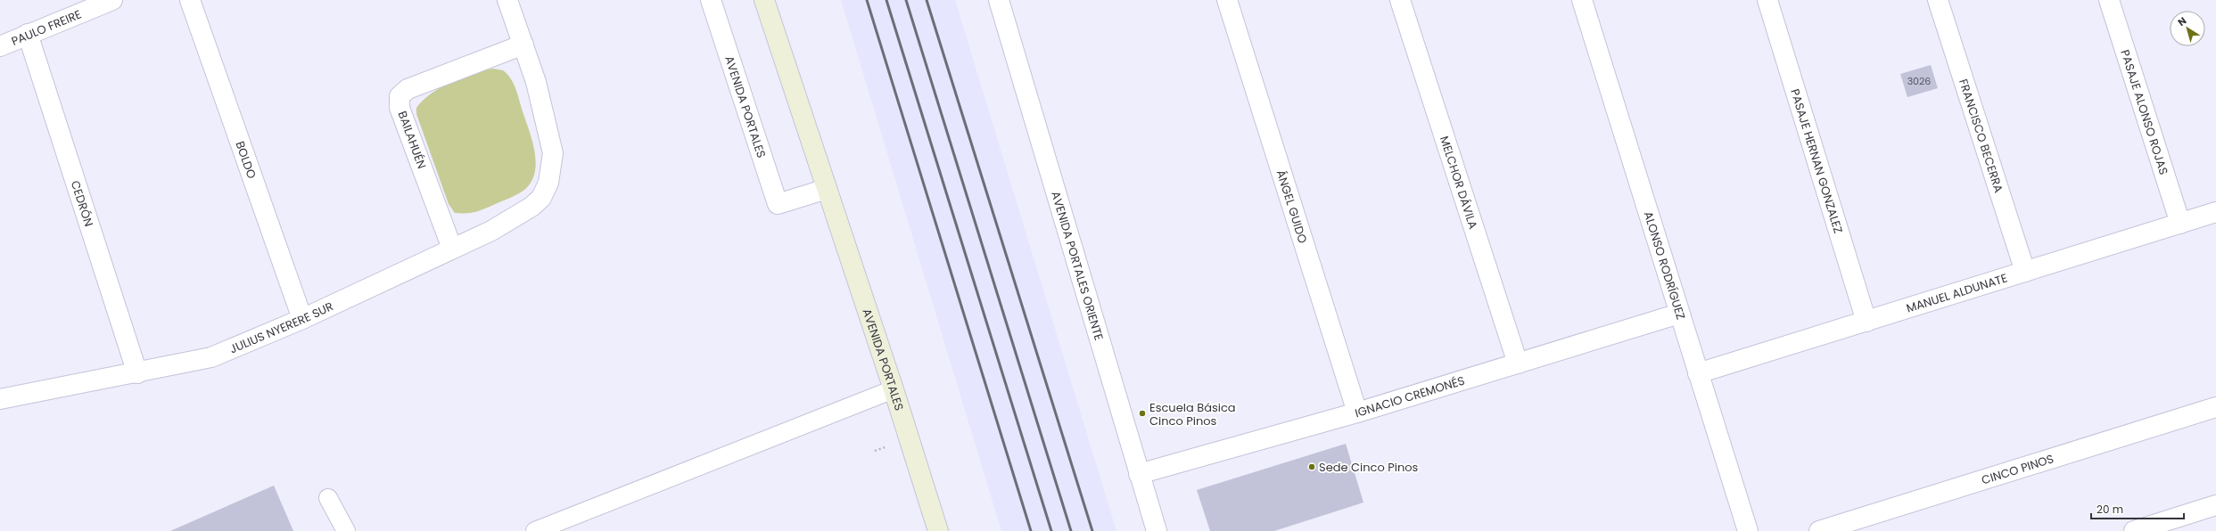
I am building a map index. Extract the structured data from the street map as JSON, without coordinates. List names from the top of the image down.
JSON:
{
  "streets": {
    "main road": ["AVENIDA PORTALES"],
    "street": [
      "PAULO FREIRE",
      "PASAJE ALONSO ROJAS",
      "FRANCISCO BECERRA",
      "BAILAHUÉN",
      "BOLDO",
      "PASAJE HERNAN GONZALEZ",
      "MELCHOR DÁVILA",
      "CEDRÓN",
      "ÁNGEL GUIDO",
      "AVENIDA PORTALES ORIENTE",
      "ALONSO RODRÍGUEZ",
      "MANUEL ALDUNATE",
      "JULIUS NYERERE SUR",
      "IGNACIO CREMONÉS",
      "CINCO PINOS"
    ]
  },
  "crossings": [
    ["PAULO FREIRE", "CEDRÓN"],
    ["PASAJE ALONSO ROJAS", "MANUEL ALDUNATE"],
    ["FRANCISCO BECERRA", "MANUEL ALDUNATE"],
    ["BAILAHUÉN", "JULIUS NYERERE SUR"],
    ["BOLDO", "JULIUS NYERERE SUR"],
    ["PASAJE HERNAN GONZALEZ", "MANUEL ALDUNATE"],
    ["MELCHOR DÁVILA", "IGNACIO CREMONÉS"],
    ["CEDRÓN", "JULIUS NYERERE SUR"],
    ["ÁNGEL GUIDO", "IGNACIO CREMONÉS"],
    ["AVENIDA PORTALES ORIENTE", "IGNACIO CREMONÉS"],
    ["ALONSO RODRÍGUEZ", "MANUEL ALDUNATE"],
    ["ALONSO RODRÍGUEZ", "IGNACIO CREMONÉS"]
  ],
  "places": ["Escuela Básica Cinco Pinos", "Sede Cinco Pinos"],
  "house_numbers": ["3026"],
  "scale_bar": "20 m",
  "north": "top left"
}
